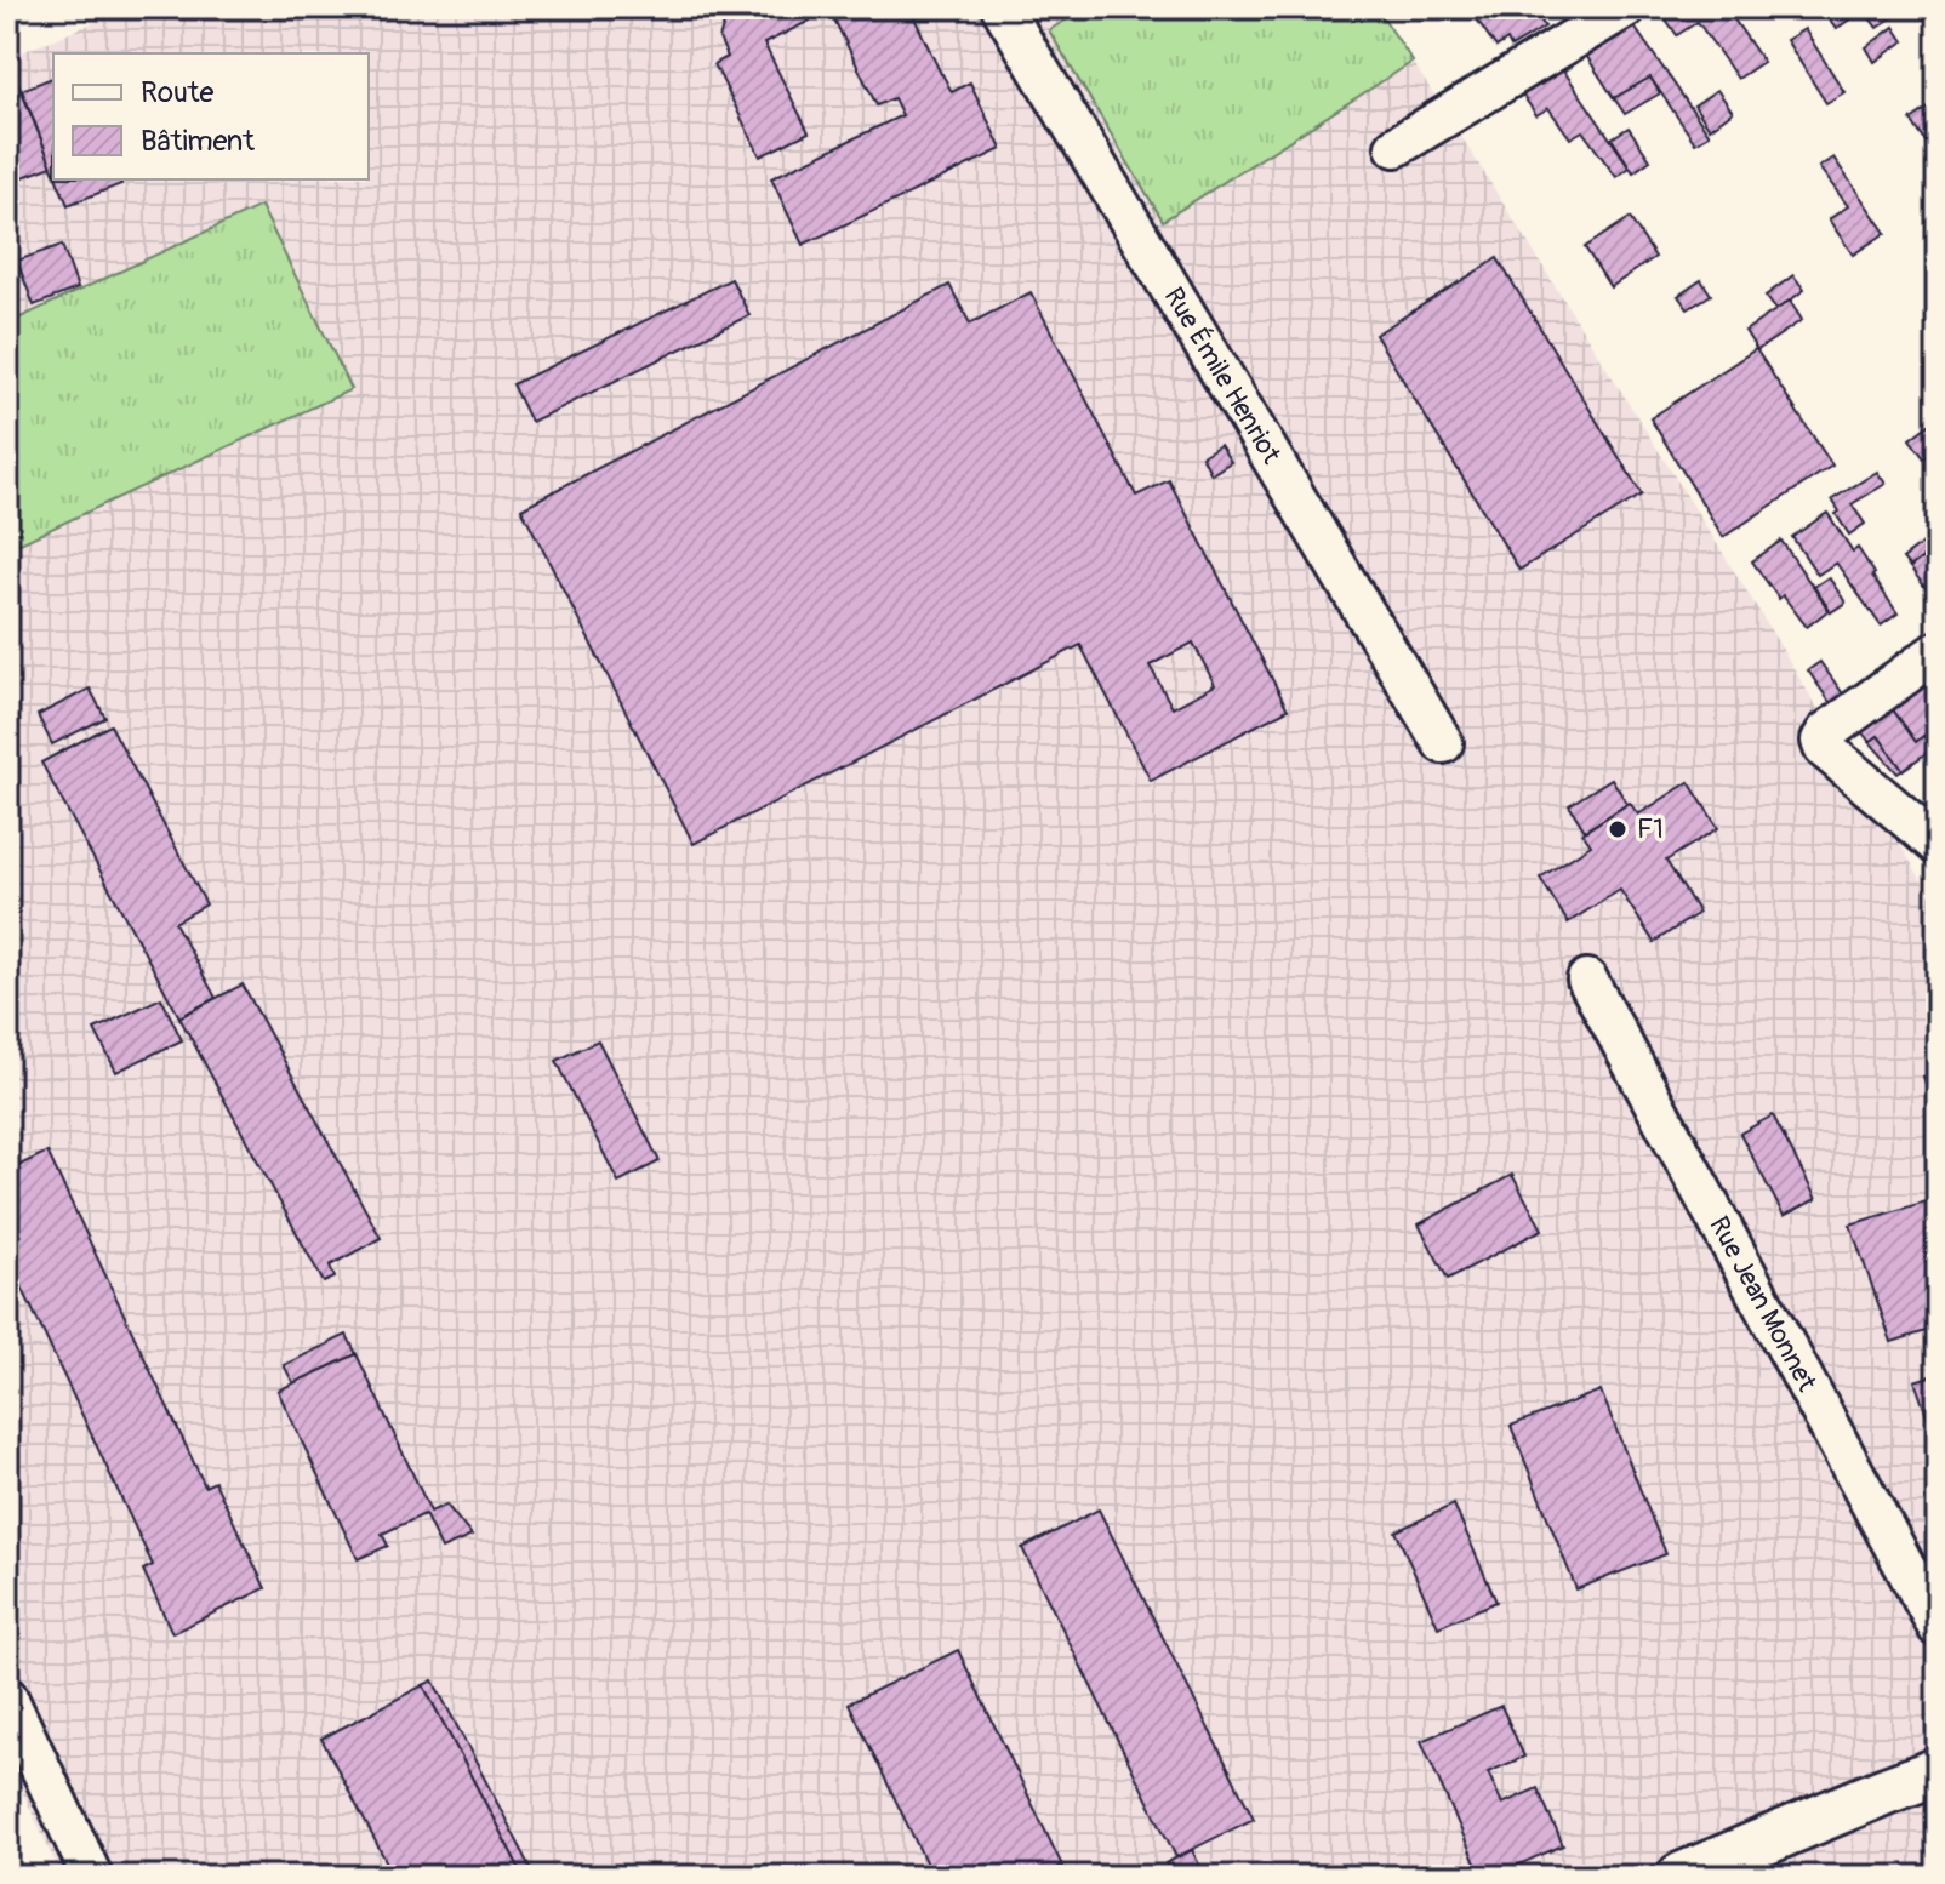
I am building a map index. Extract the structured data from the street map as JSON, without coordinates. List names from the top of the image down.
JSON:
{
  "streets": {
    "street": ["Rue Émile Henriot", "Rue Jean Monnet"]
  },
  "places": ["F1"],
  "legend": ["Route", "Bâtiment"]
}
